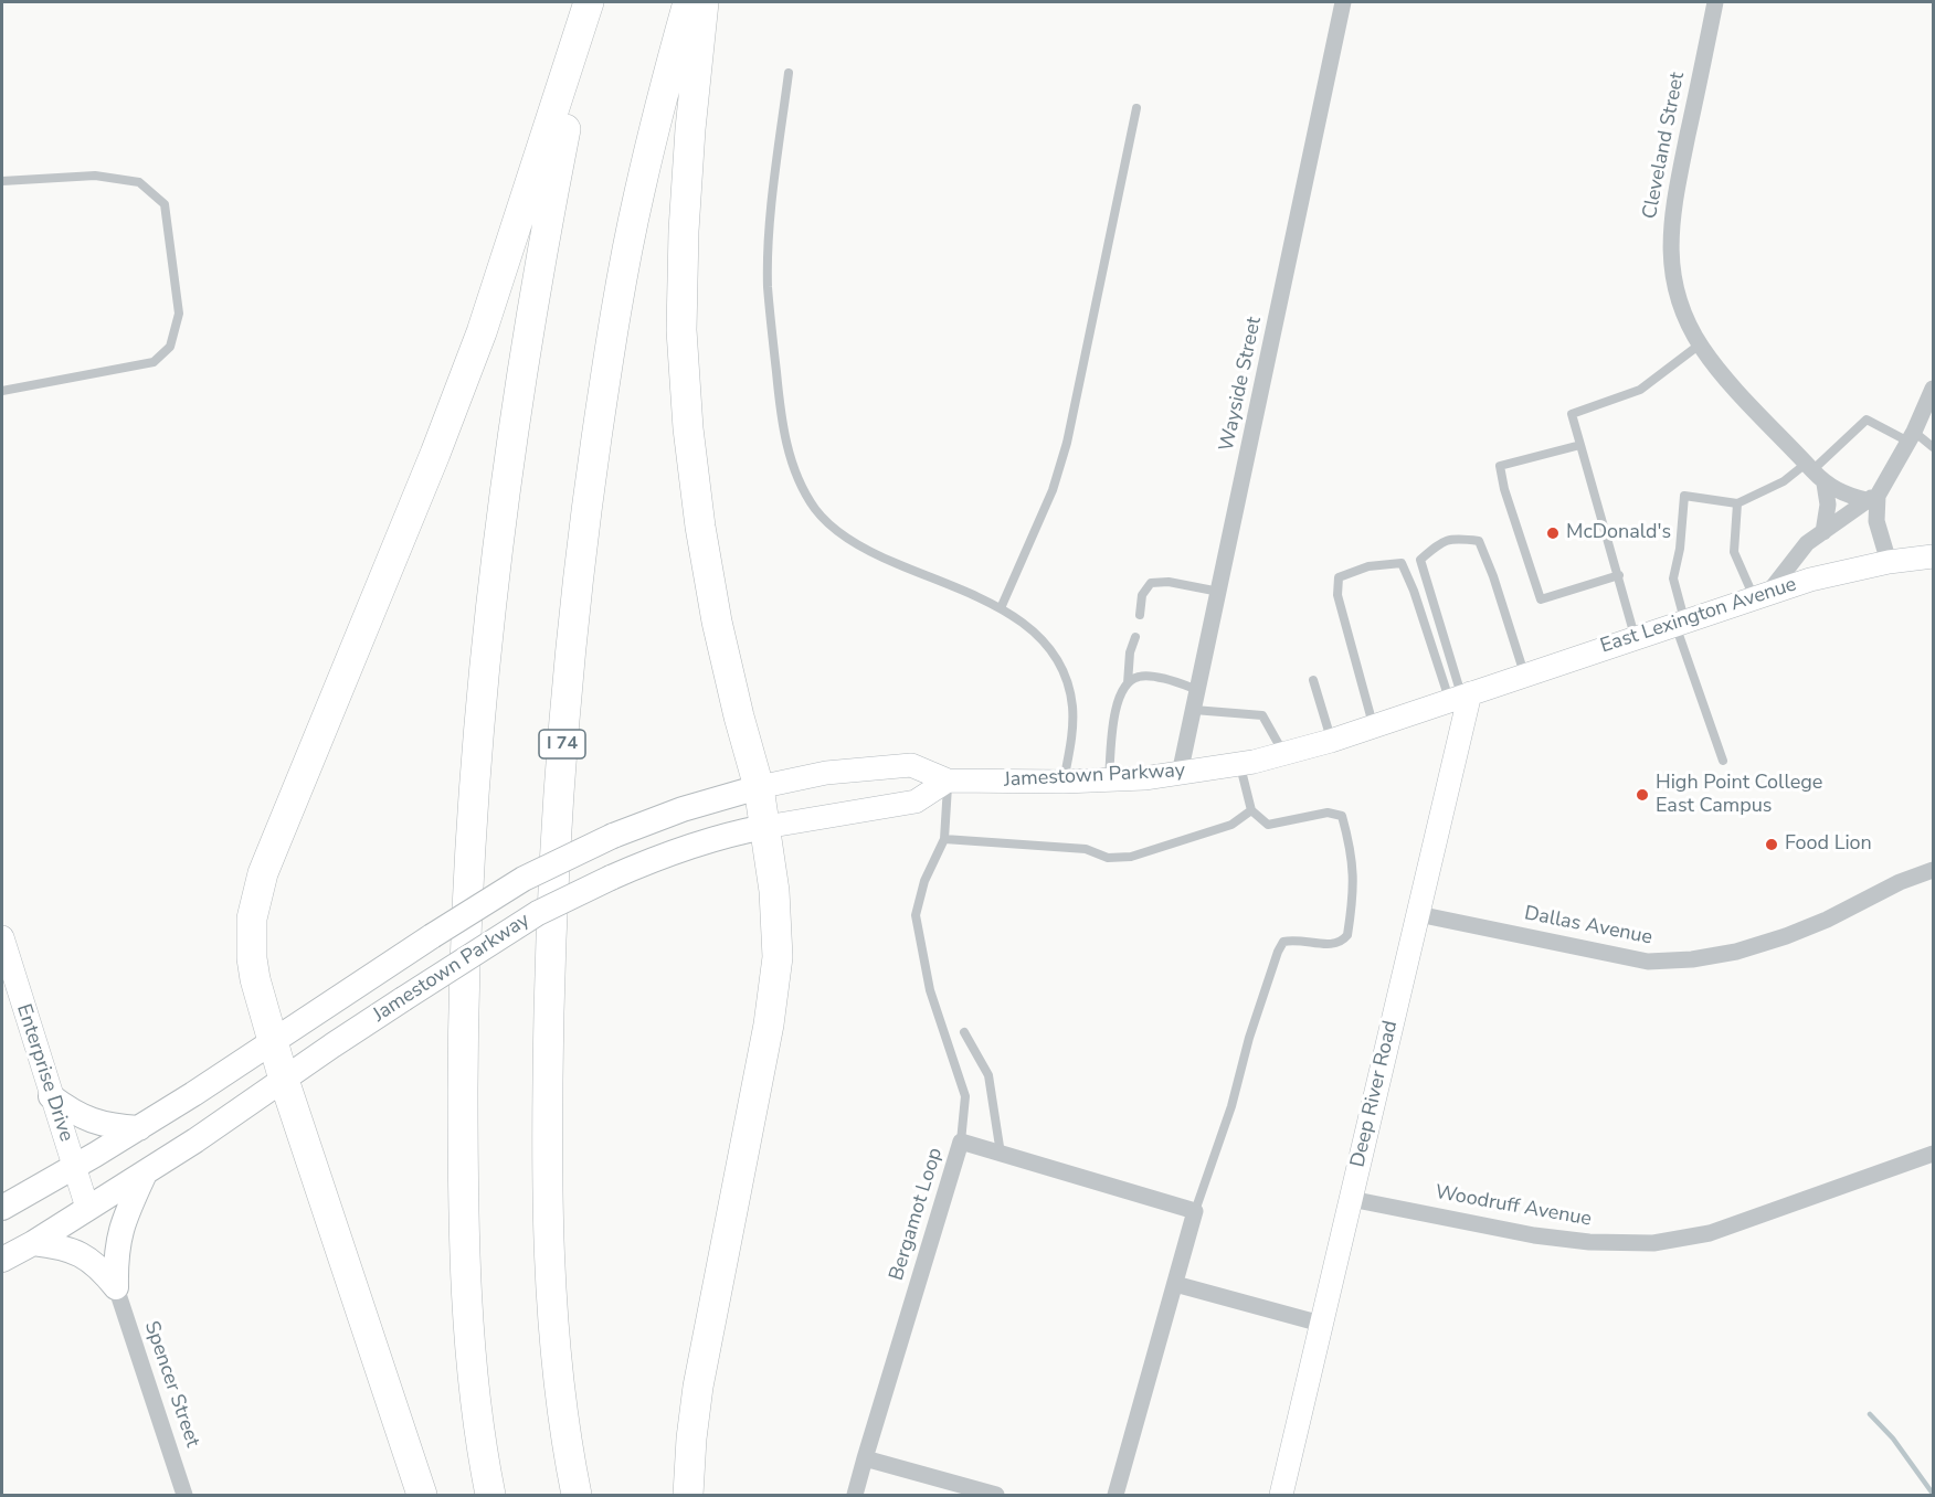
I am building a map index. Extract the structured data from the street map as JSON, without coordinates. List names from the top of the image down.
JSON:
{
  "streets": {
    "highway": ["I 74"],
    "main road": [
      "East Lexington Avenue",
      "Jamestown Parkway",
      "Enterprise Drive",
      "Deep River Road"
    ],
    "street": [
      "Cleveland Street",
      "Wayside Street",
      "Dallas Avenue",
      "Woodruff Avenue",
      "Bergamot Loop",
      "Spencer Street"
    ]
  },
  "crossings": [
    ["Wayside Street", "Jamestown Parkway"],
    ["East Lexington Avenue", "Jamestown Parkway"],
    ["East Lexington Avenue", "Deep River Road"],
    ["Jamestown Parkway", "Enterprise Drive"],
    ["Jamestown Parkway", "Deep River Road"],
    ["Dallas Avenue", "Deep River Road"],
    ["Deep River Road", "Woodruff Avenue"]
  ],
  "places": ["McDonald's", "High Point College East Campus", "Food Lion"]
}
